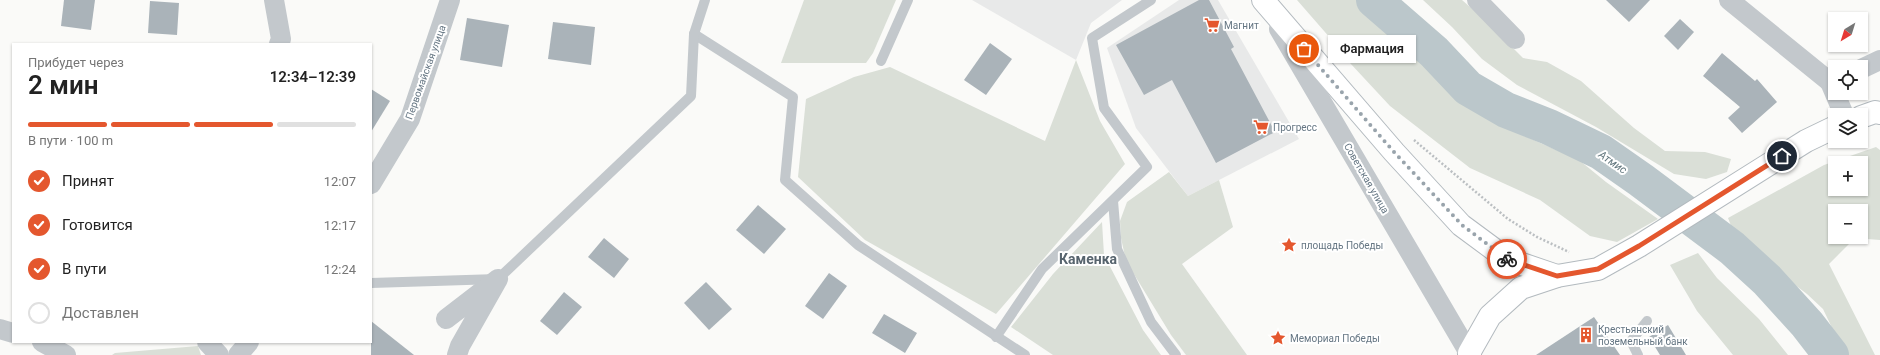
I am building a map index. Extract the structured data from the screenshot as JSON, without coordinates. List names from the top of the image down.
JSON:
{
  "streets": {
    "main road": ["Советская улица"],
    "street": ["Первомайская улица"]
  },
  "districts": ["Каменка"],
  "water": ["Атмис"],
  "places": {
    "supermarket": ["Магнит", "Прогресс"],
    "other": ["Фармация"],
    "place": ["площадь Победы", "Мемориал Победы"],
    "building": ["Крестьянский поземельный банк"]
  },
  "north": "bottom left",
  "page": {
    "map_buttons": ["+", "−"],
    "bubble": "Фармация",
    "heading": ["2 мин", "Прибудет через", "12:34–12:39"],
    "bar": "В пути · 100 m",
    "list": [
      ["Принят", "12:07"],
      ["Готовится", "12:17"],
      ["В пути", "12:24"],
      "Доставлен"
    ]
  }
}
